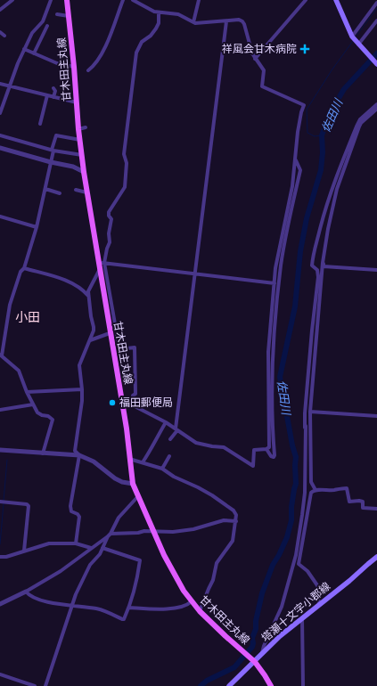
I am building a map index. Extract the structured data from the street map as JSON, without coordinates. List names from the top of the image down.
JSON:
{
  "streets": {
    "main road": ["甘木田主丸線", "塔瀬十文字小郡線"]
  },
  "crossings": [
    ["甘木田主丸線", "塔瀬十文字小郡線"]
  ],
  "districts": ["小田"],
  "water": ["佐田川"],
  "places": {
    "health": ["祥風会甘木病院"],
    "other": ["福田郵便局"]
  }
}
